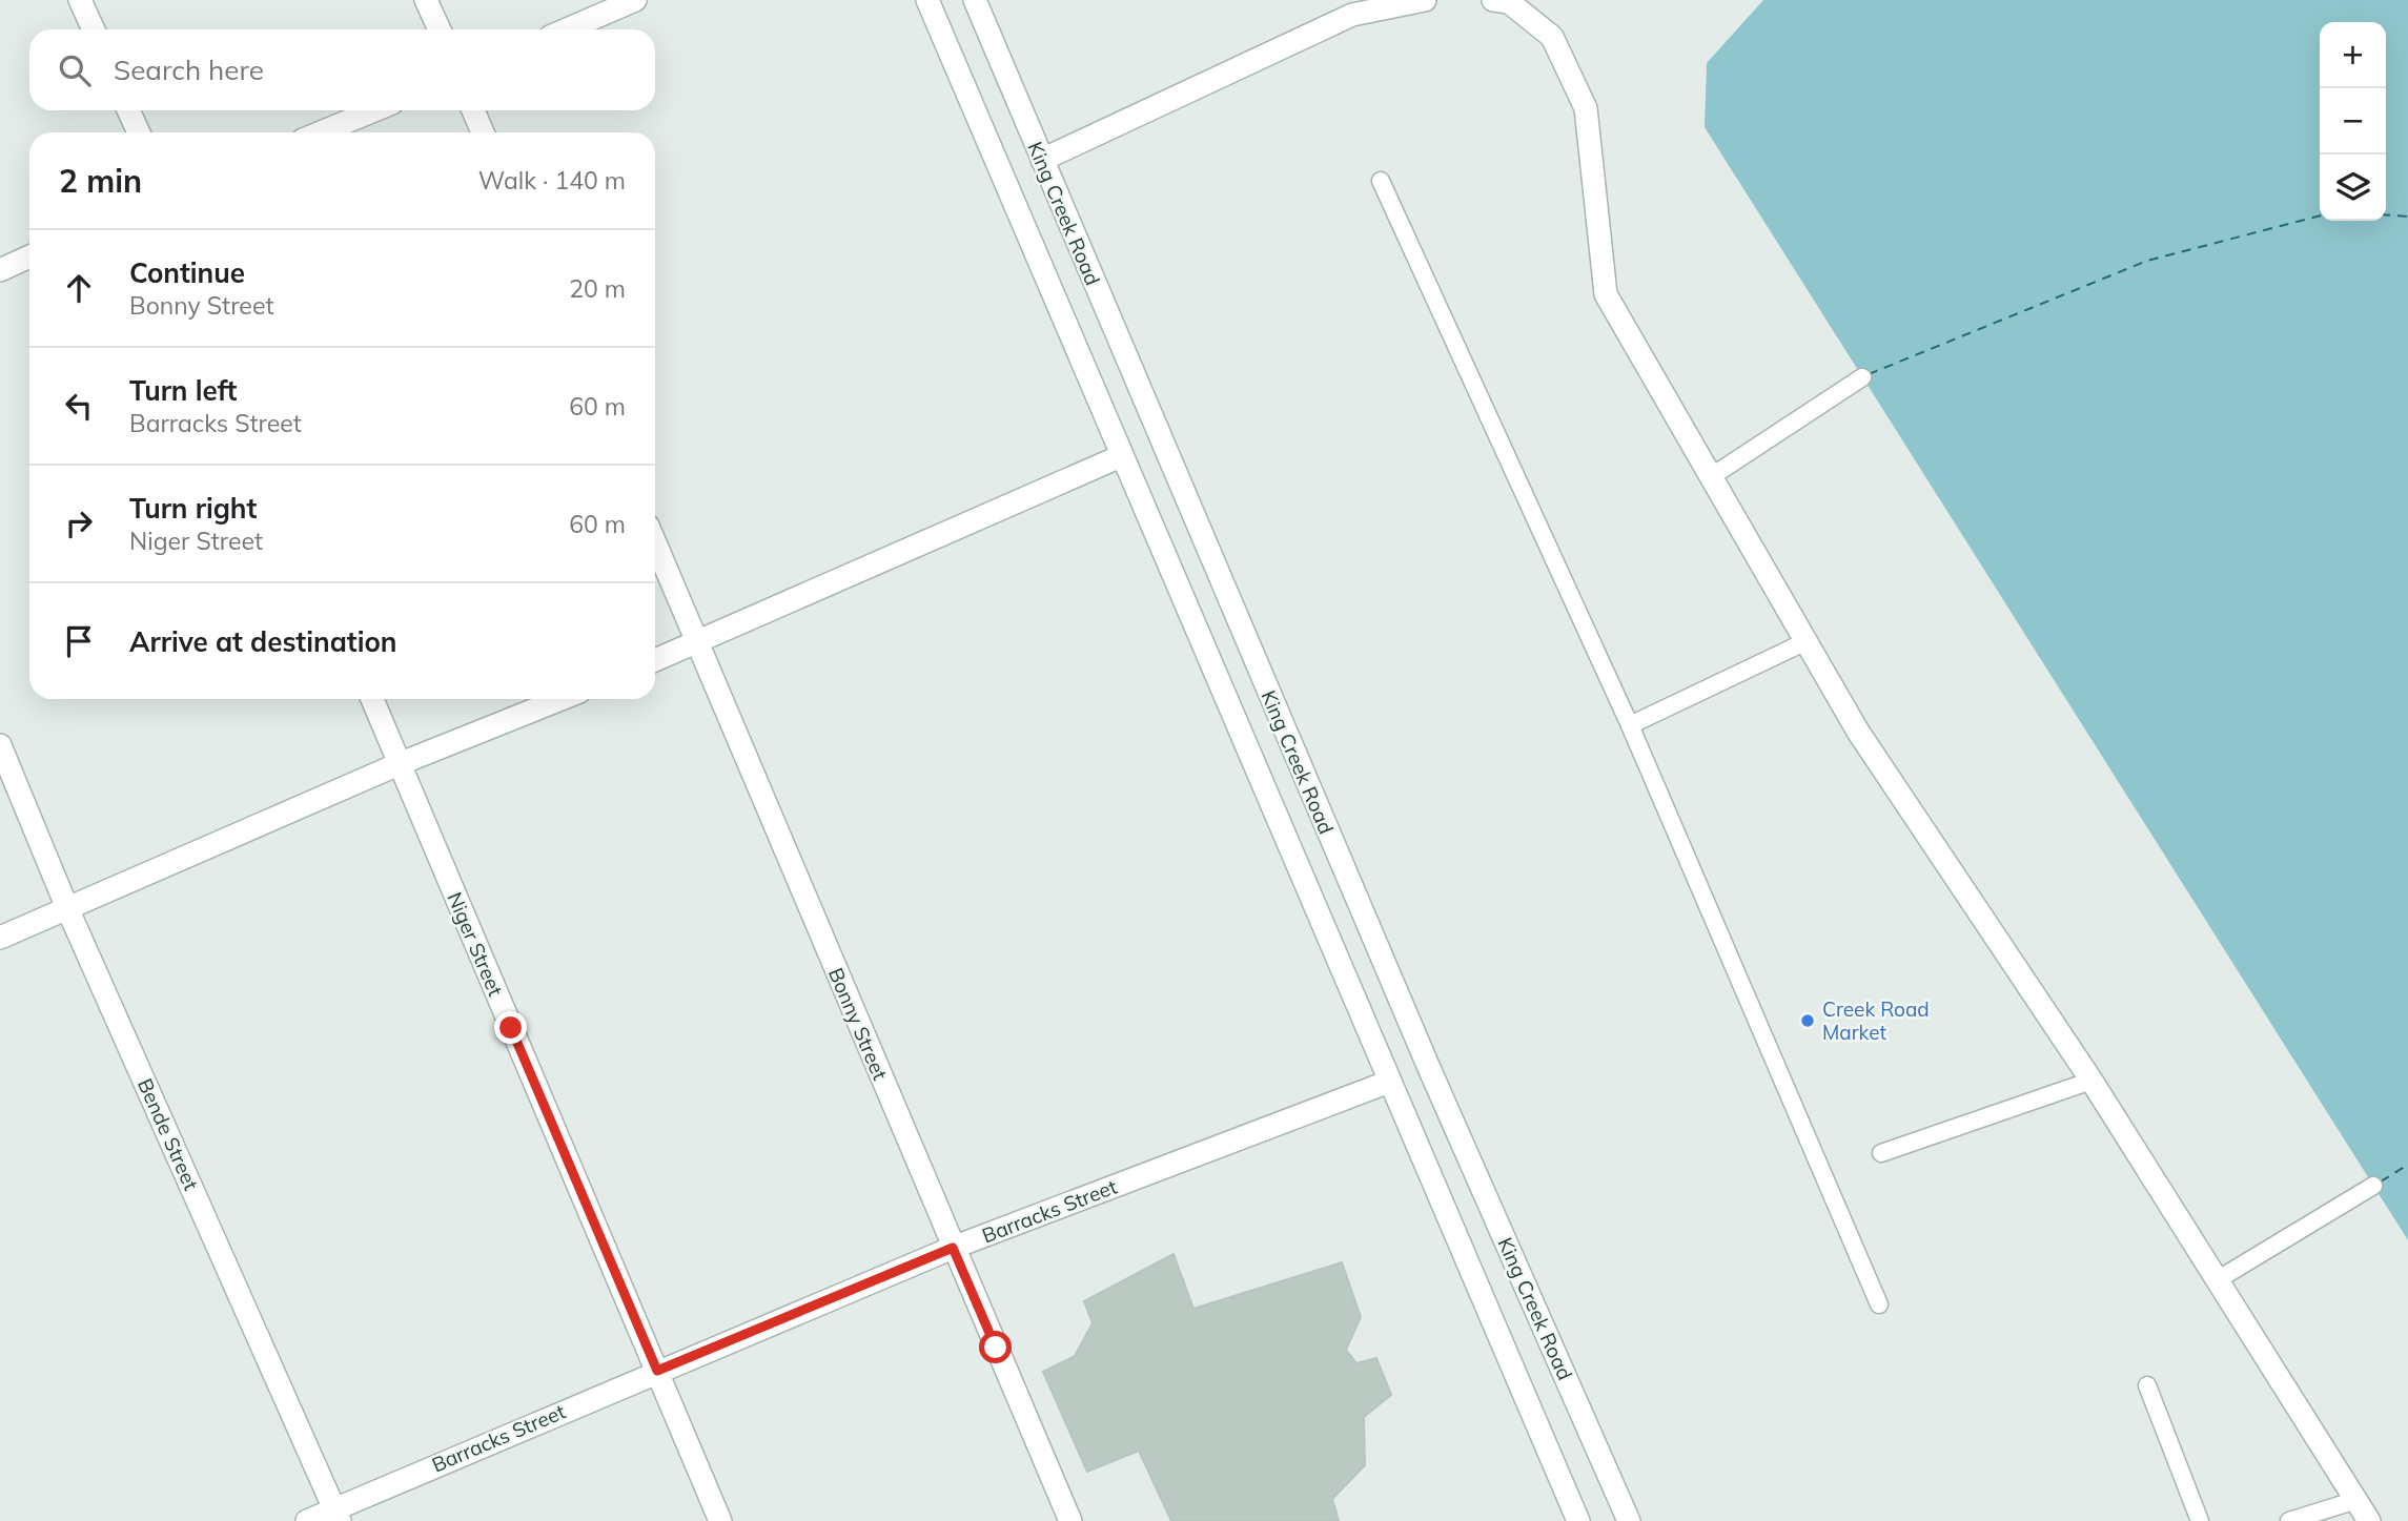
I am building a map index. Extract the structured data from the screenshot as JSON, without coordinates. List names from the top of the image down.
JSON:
{
  "streets": {
    "street": [
      "King Creek Road",
      "Niger Street",
      "Bonny Street",
      "Bende Street",
      "Barracks Street"
    ]
  },
  "crossings": [
    ["King Creek Road", "Barracks Street"],
    ["Niger Street", "Barracks Street"],
    ["Bonny Street", "Barracks Street"],
    ["Bende Street", "Barracks Street"]
  ],
  "places": ["Creek Road Market"],
  "page": {
    "map_buttons": ["+", "−"],
    "search": "Search here",
    "heading": ["2 min", "Walk · 140 m"],
    "list": [
      ["Continue", "Bonny Street", "20 m"],
      ["Turn left", "Barracks Street", "60 m"],
      ["Turn right", "Niger Street", "60 m"],
      "Arrive at destination"
    ]
  }
}
